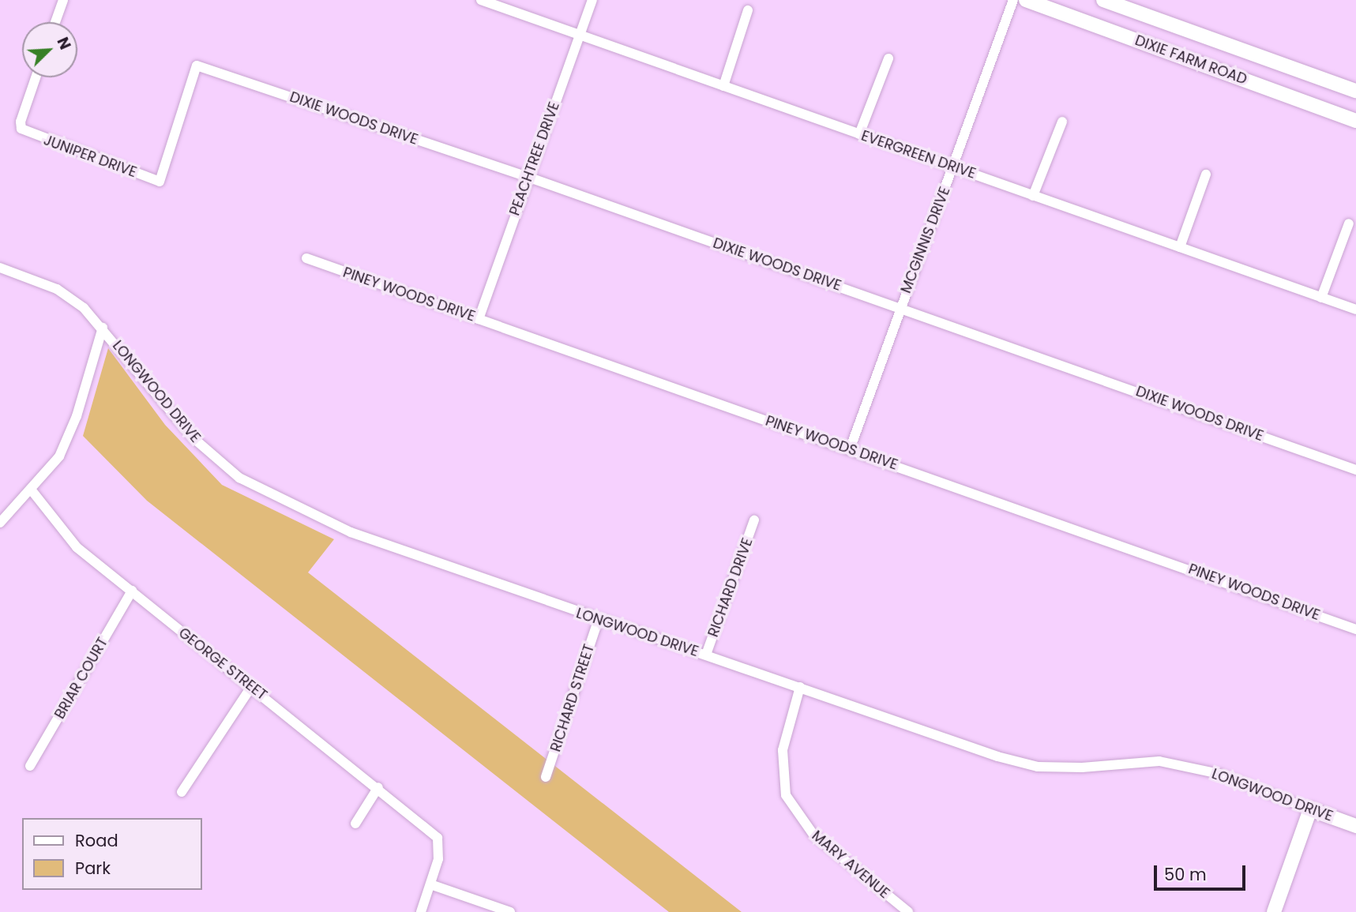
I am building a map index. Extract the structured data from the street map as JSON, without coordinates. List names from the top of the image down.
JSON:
{
  "streets": {
    "main road": ["DIXIE FARM ROAD", "LONGWOOD DRIVE"],
    "street": [
      "DIXIE WOODS DRIVE",
      "EVERGREEN DRIVE",
      "JUNIPER DRIVE",
      "PEACHTREE DRIVE",
      "MCGINNIS DRIVE",
      "PINEY WOODS DRIVE",
      "RICHARD DRIVE",
      "GEORGE STREET",
      "BRIAR COURT",
      "RICHARD STREET",
      "MARY AVENUE"
    ]
  },
  "crossings": [
    ["DIXIE WOODS DRIVE", "JUNIPER DRIVE"],
    ["DIXIE WOODS DRIVE", "PEACHTREE DRIVE"],
    ["DIXIE WOODS DRIVE", "MCGINNIS DRIVE"],
    ["EVERGREEN DRIVE", "PEACHTREE DRIVE"],
    ["EVERGREEN DRIVE", "MCGINNIS DRIVE"],
    ["PEACHTREE DRIVE", "PINEY WOODS DRIVE"],
    ["MCGINNIS DRIVE", "PINEY WOODS DRIVE"],
    ["LONGWOOD DRIVE", "RICHARD DRIVE"],
    ["LONGWOOD DRIVE", "RICHARD STREET"],
    ["LONGWOOD DRIVE", "MARY AVENUE"],
    ["GEORGE STREET", "BRIAR COURT"]
  ],
  "legend": ["Road", "Park"],
  "scale_bar": "50 m",
  "north": "top right"
}
